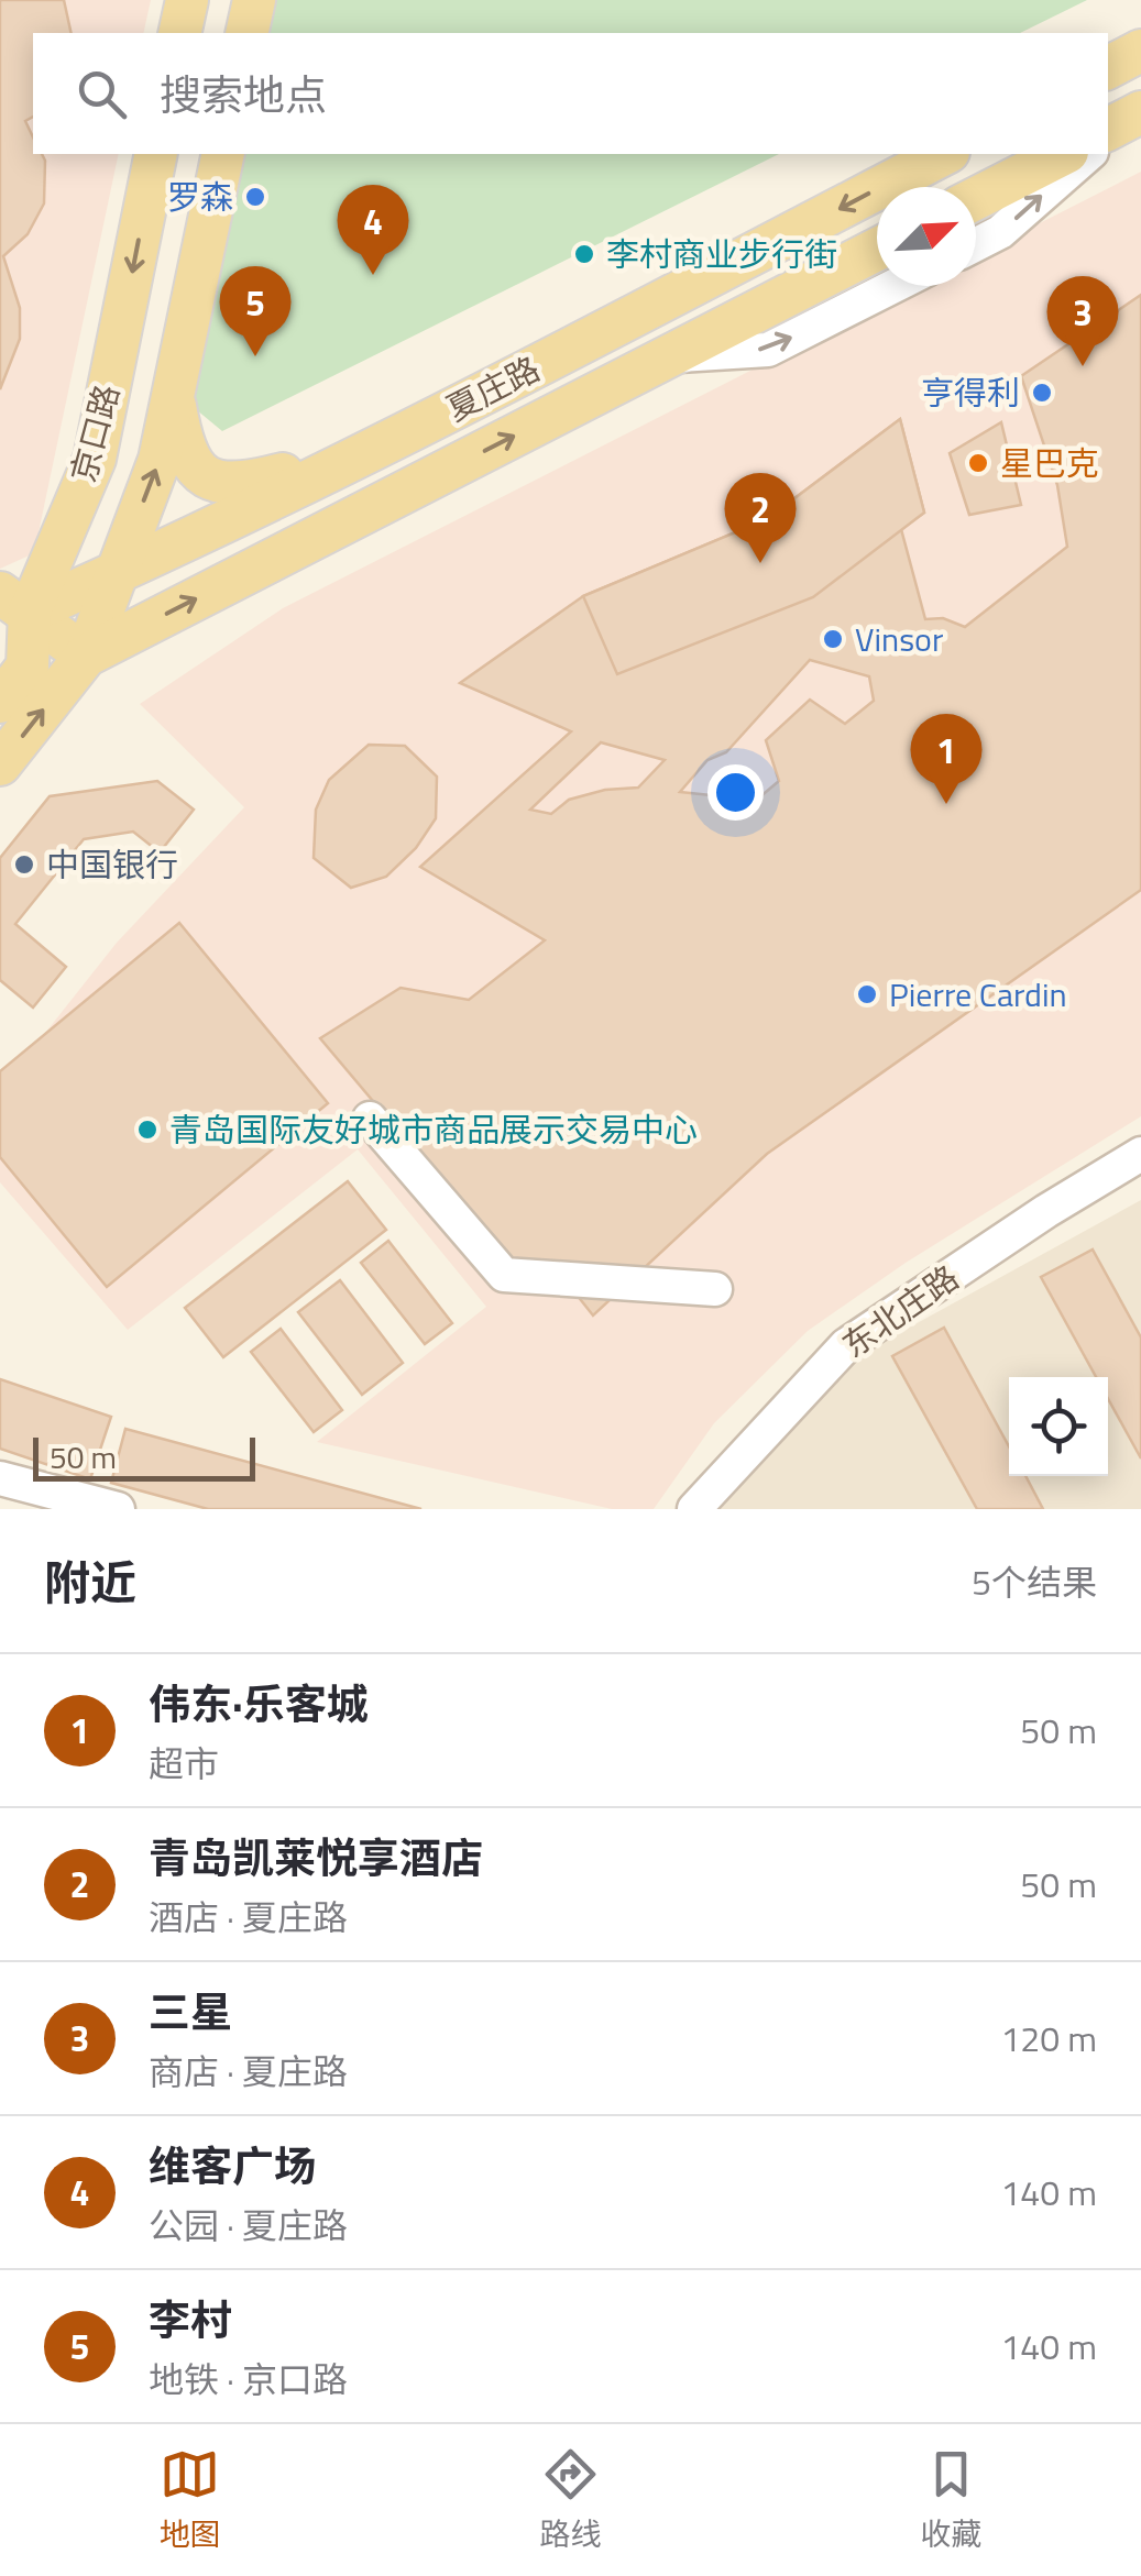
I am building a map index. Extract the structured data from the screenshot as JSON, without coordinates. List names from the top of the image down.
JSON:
{
  "streets": {
    "main road": ["夏庄路", "京口路"],
    "street": ["东北庄路"]
  },
  "crossings": [
    ["夏庄路", "京口路"]
  ],
  "places": [
    "罗森",
    "李村商业步行街",
    "亨得利",
    "星巴克",
    "Vinsor",
    "中国银行",
    "Pierre Cardin",
    "青岛国际友好城市商品展示交易中心"
  ],
  "scale_bar": "50 m",
  "north": "top right",
  "page": {
    "search": "搜索地点",
    "pins": [
      "4",
      "5",
      "3",
      "2",
      "1"
    ],
    "scale": "50 m",
    "heading": ["附近", "5个结果"],
    "list": [
      {
        "mark": "1",
        "name": "伟东·乐客城",
        "note": "超市",
        "value": "50 m"
      },
      {
        "mark": "2",
        "name": "青岛凯莱悦享酒店",
        "note": "酒店 · 夏庄路",
        "value": "50 m"
      },
      {
        "mark": "3",
        "name": "三星",
        "note": "商店 · 夏庄路",
        "value": "120 m"
      },
      {
        "mark": "4",
        "name": "维客广场",
        "note": "公园 · 夏庄路",
        "value": "140 m"
      },
      {
        "mark": "5",
        "name": "李村",
        "note": "地铁 · 京口路",
        "value": "140 m"
      }
    ],
    "nav": ["地图", "路线", "收藏"]
  }
}
